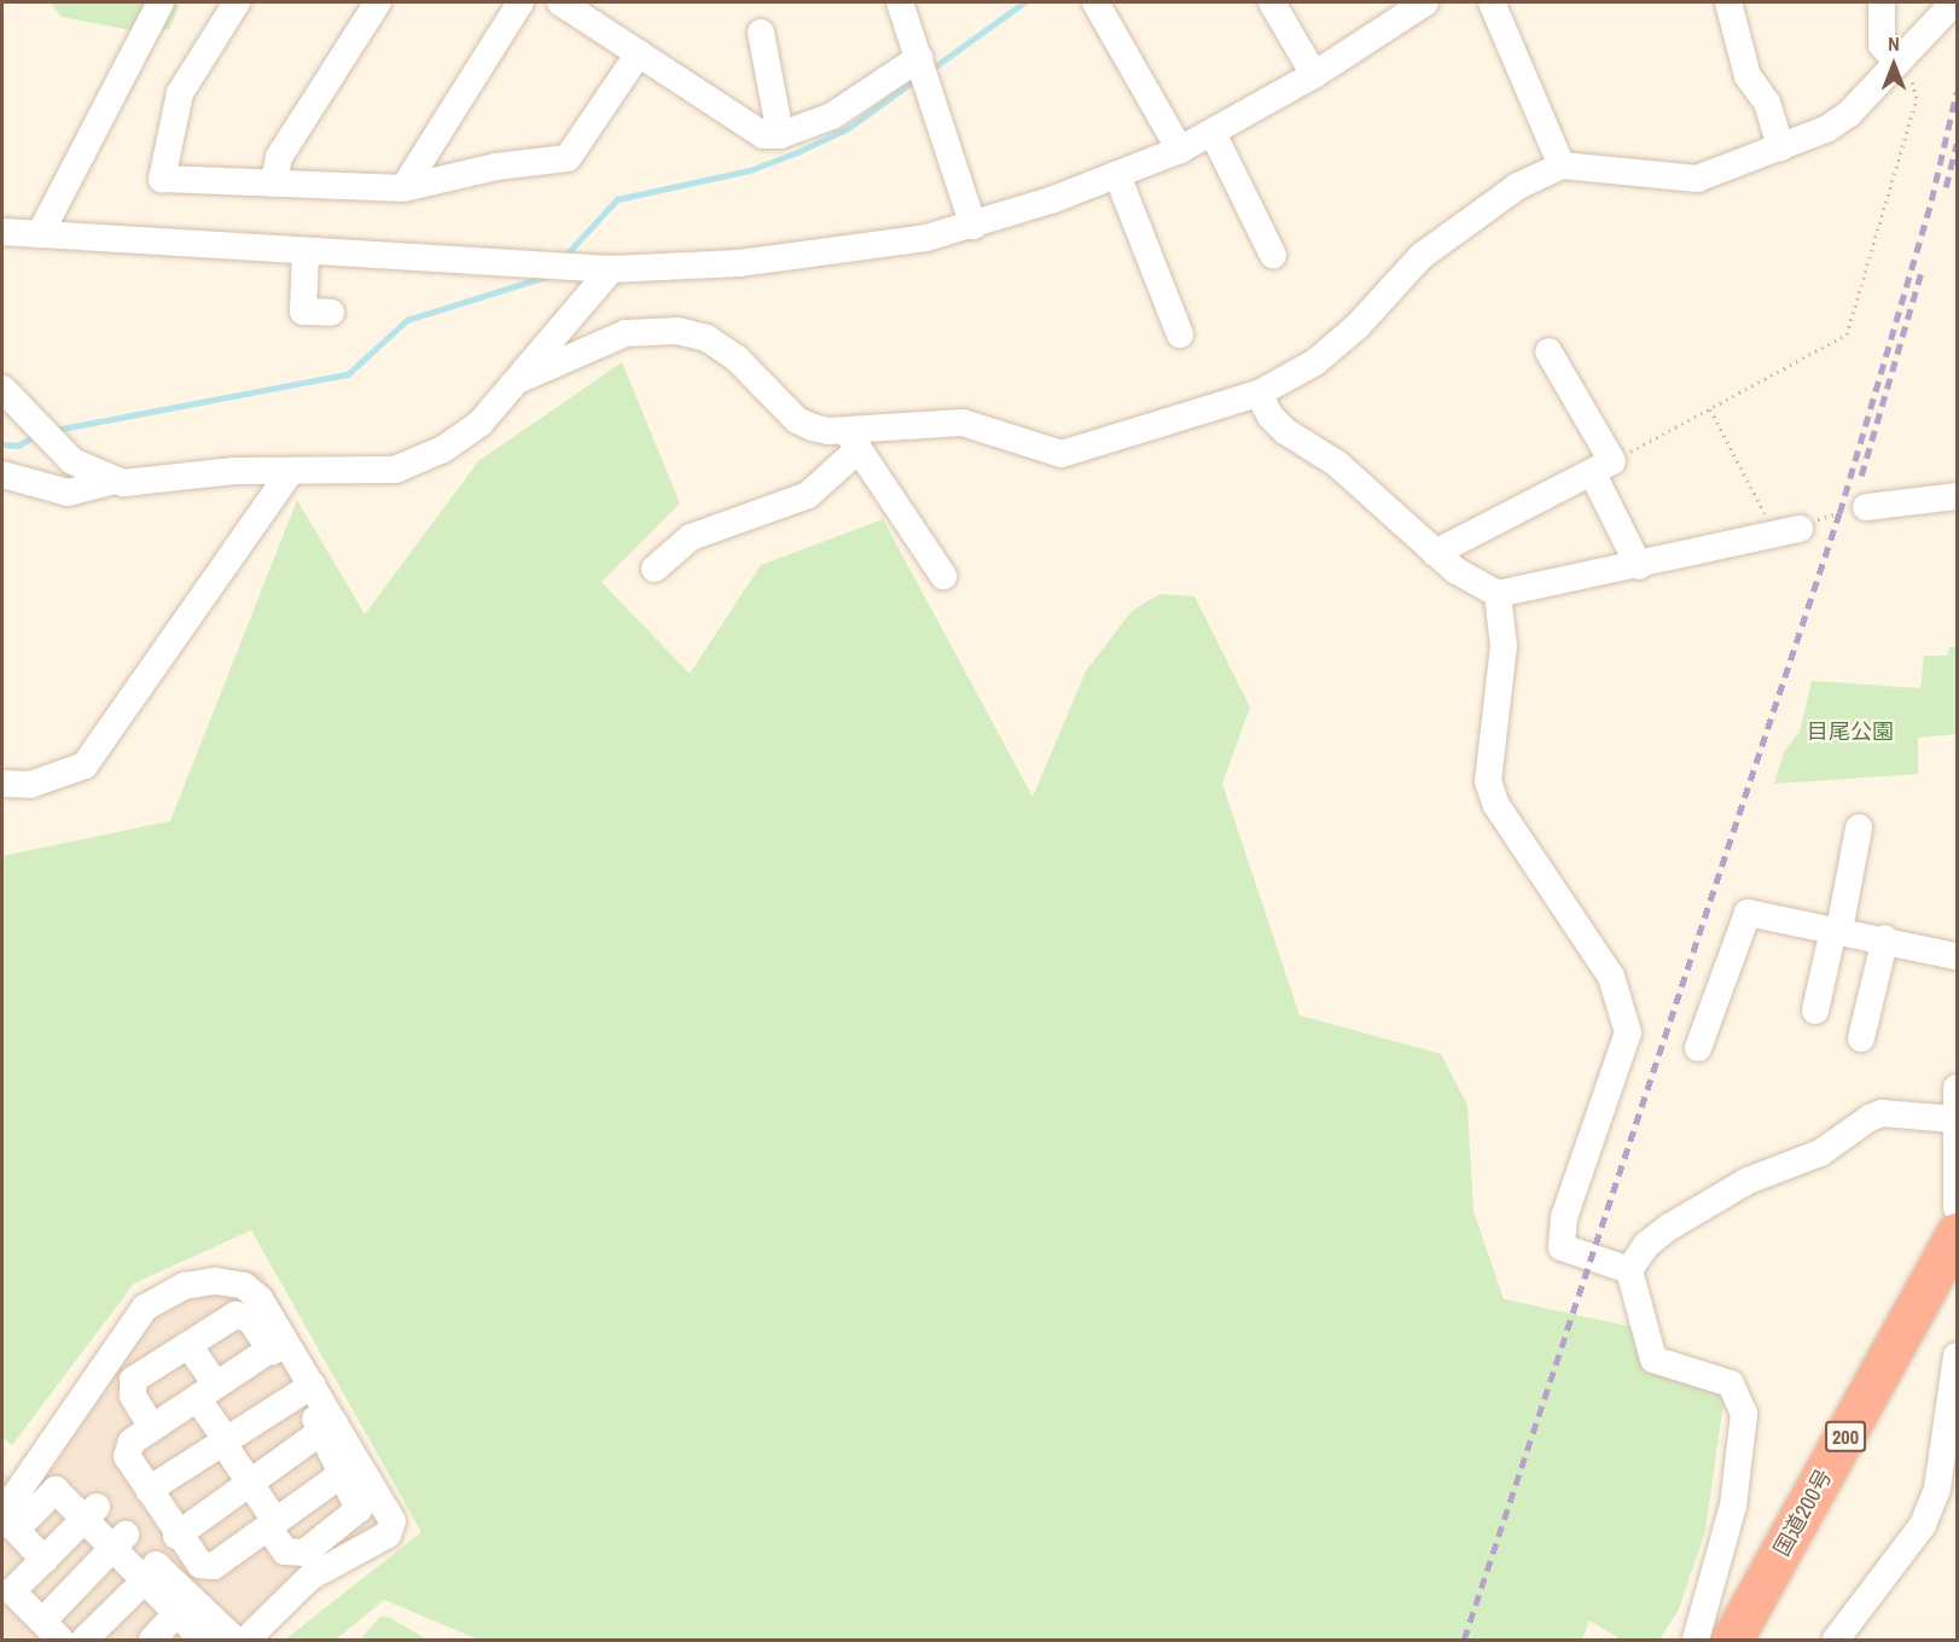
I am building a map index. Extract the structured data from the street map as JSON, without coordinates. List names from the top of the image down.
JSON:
{
  "streets": {
    "highway": ["200", "国道200号"]
  },
  "parks": ["目尾公園"],
  "north": "top"
}
